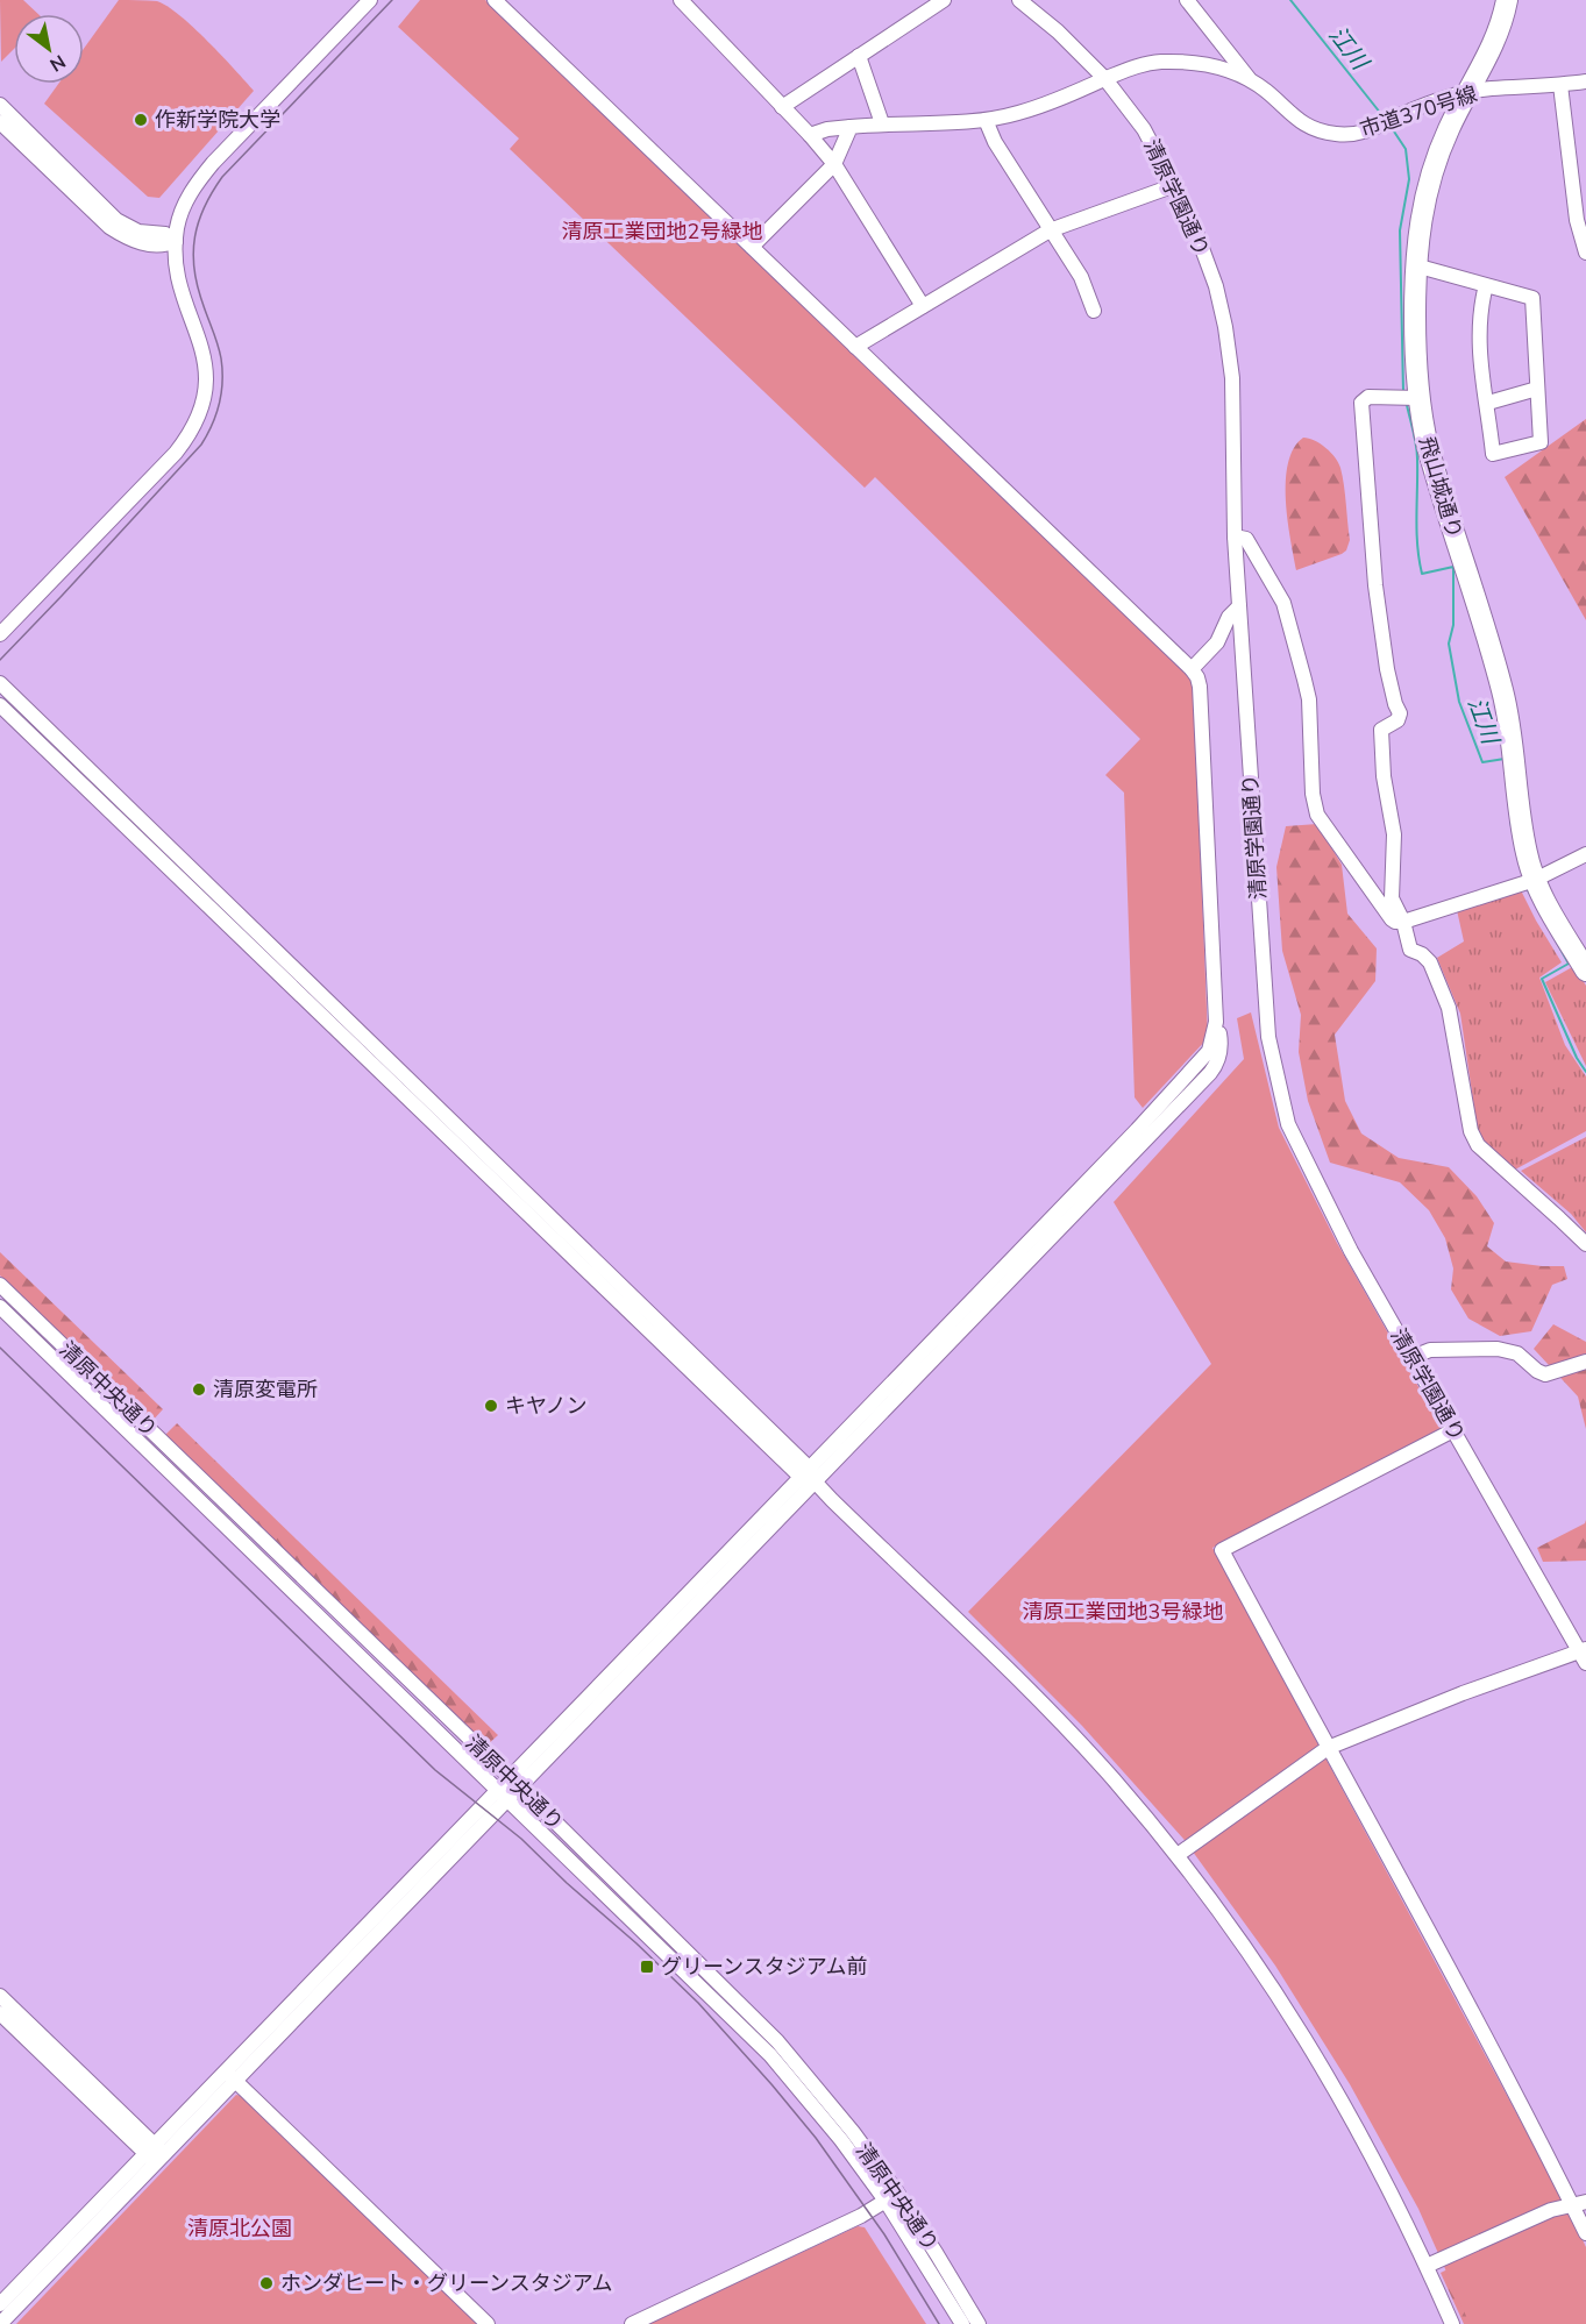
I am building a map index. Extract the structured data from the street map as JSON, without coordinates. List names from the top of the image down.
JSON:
{
  "streets": {
    "highway": ["飛山城通り"],
    "street": ["市道370号線", "清原学園通り", "清原中央通り"]
  },
  "crossings": [
    ["市道370号線", "清原学園通り"],
    ["市道370号線", "飛山城通り"]
  ],
  "water": ["江川"],
  "parks": ["清原工業団地2号緑地", "清原工業団地3号緑地", "清原北公園"],
  "places": {
    "other": [
      "作新学院大学",
      "清原変電所",
      "キヤノン",
      "ホンダヒート・グリーンスタジアム"
    ],
    "transit": ["グリーンスタジアム前"]
  },
  "north": "bottom right"
}
